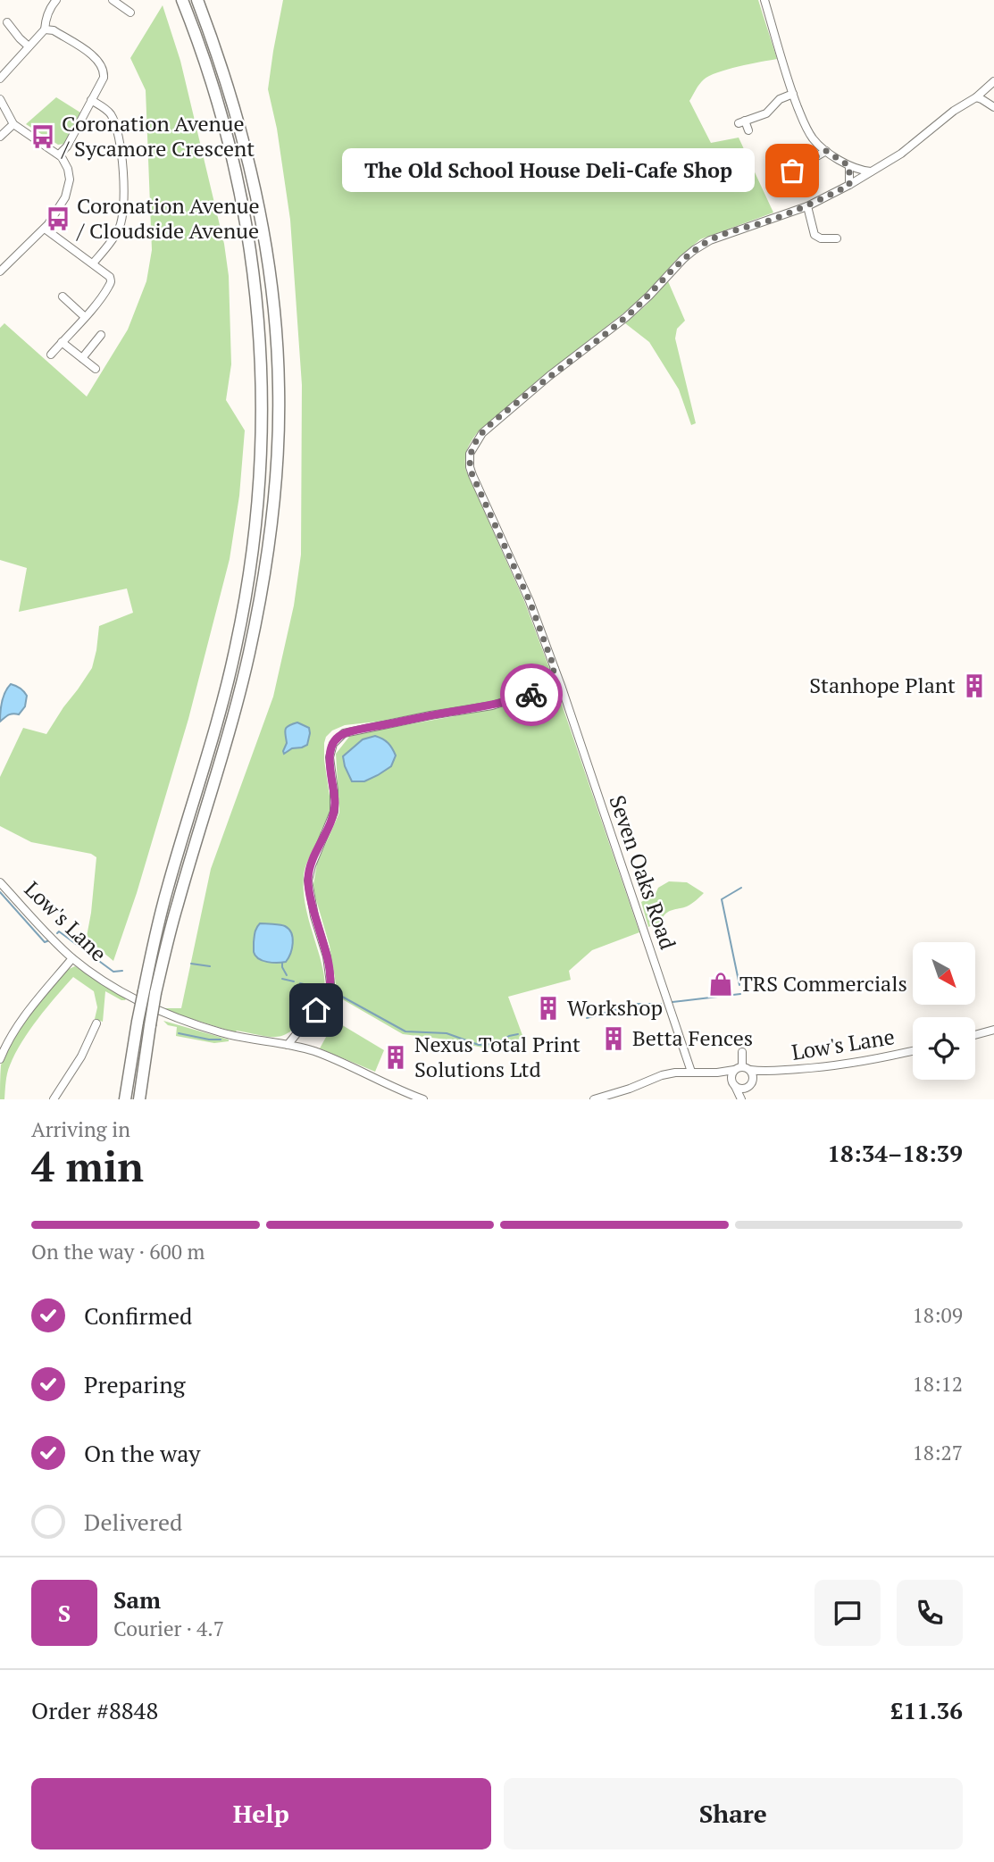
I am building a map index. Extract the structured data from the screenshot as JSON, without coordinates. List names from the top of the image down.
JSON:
{
  "streets": {
    "street": ["Seven Oaks Road", "Low's Lane"]
  },
  "crossings": [
    ["Seven Oaks Road", "Low's Lane"]
  ],
  "places": {
    "bus stop": ["Coronation Avenue / Sycamore Crescent", "Coronation Avenue / Cloudside Avenue"],
    "other": ["The Old School House Deli-Cafe Shop"],
    "building": [
      "Stanhope Plant",
      "Workshop",
      "Betta Fences",
      "Nexus Total Print Solutions Ltd"
    ],
    "shop": ["TRS Commercials"]
  },
  "north": "bottom right",
  "page": {
    "bubble": "The Old School House Deli-Cafe Shop",
    "heading": ["4 min", "Arriving in", "18:34–18:39"],
    "panel": [
      "Sam",
      "Courier · 4.7",
      "Order #8848",
      "£11.36"
    ],
    "bar": "On the way · 600 m",
    "list": [
      ["Confirmed", "18:09"],
      ["Preparing", "18:12"],
      ["On the way", "18:27"],
      "Delivered"
    ],
    "round": "S",
    "buttons": ["Help", "Share"]
  }
}
